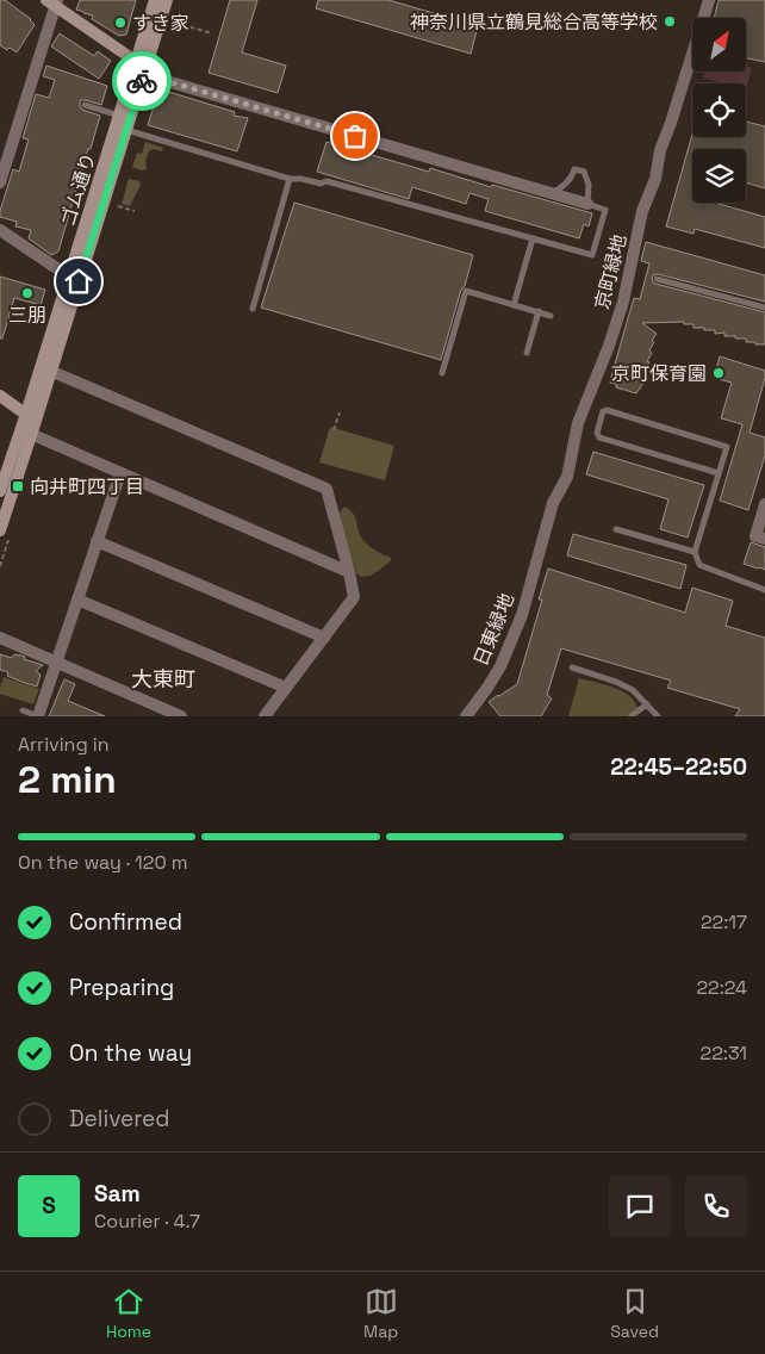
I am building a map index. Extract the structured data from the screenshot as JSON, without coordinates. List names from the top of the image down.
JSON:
{
  "streets": {
    "street": ["ゴム通り", "京町緑地", "日東緑地"]
  },
  "crossings": [
    ["京町緑地", "日東緑地"]
  ],
  "districts": ["大東町"],
  "places": {
    "other": [
      "神奈川県立鶴見総合高等学校",
      "すき家",
      "三朋",
      "京町保育園"
    ],
    "transit": ["向井町四丁目"]
  },
  "north": "top right",
  "page": {
    "heading": ["2 min", "Arriving in", "22:45–22:50"],
    "panel": ["Sam", "Courier · 4.7"],
    "bar": "On the way · 120 m",
    "list": [
      ["Confirmed", "22:17"],
      ["Preparing", "22:24"],
      ["On the way", "22:31"],
      "Delivered"
    ],
    "round": "S",
    "tabs": ["Home", "Map", "Saved"]
  }
}
